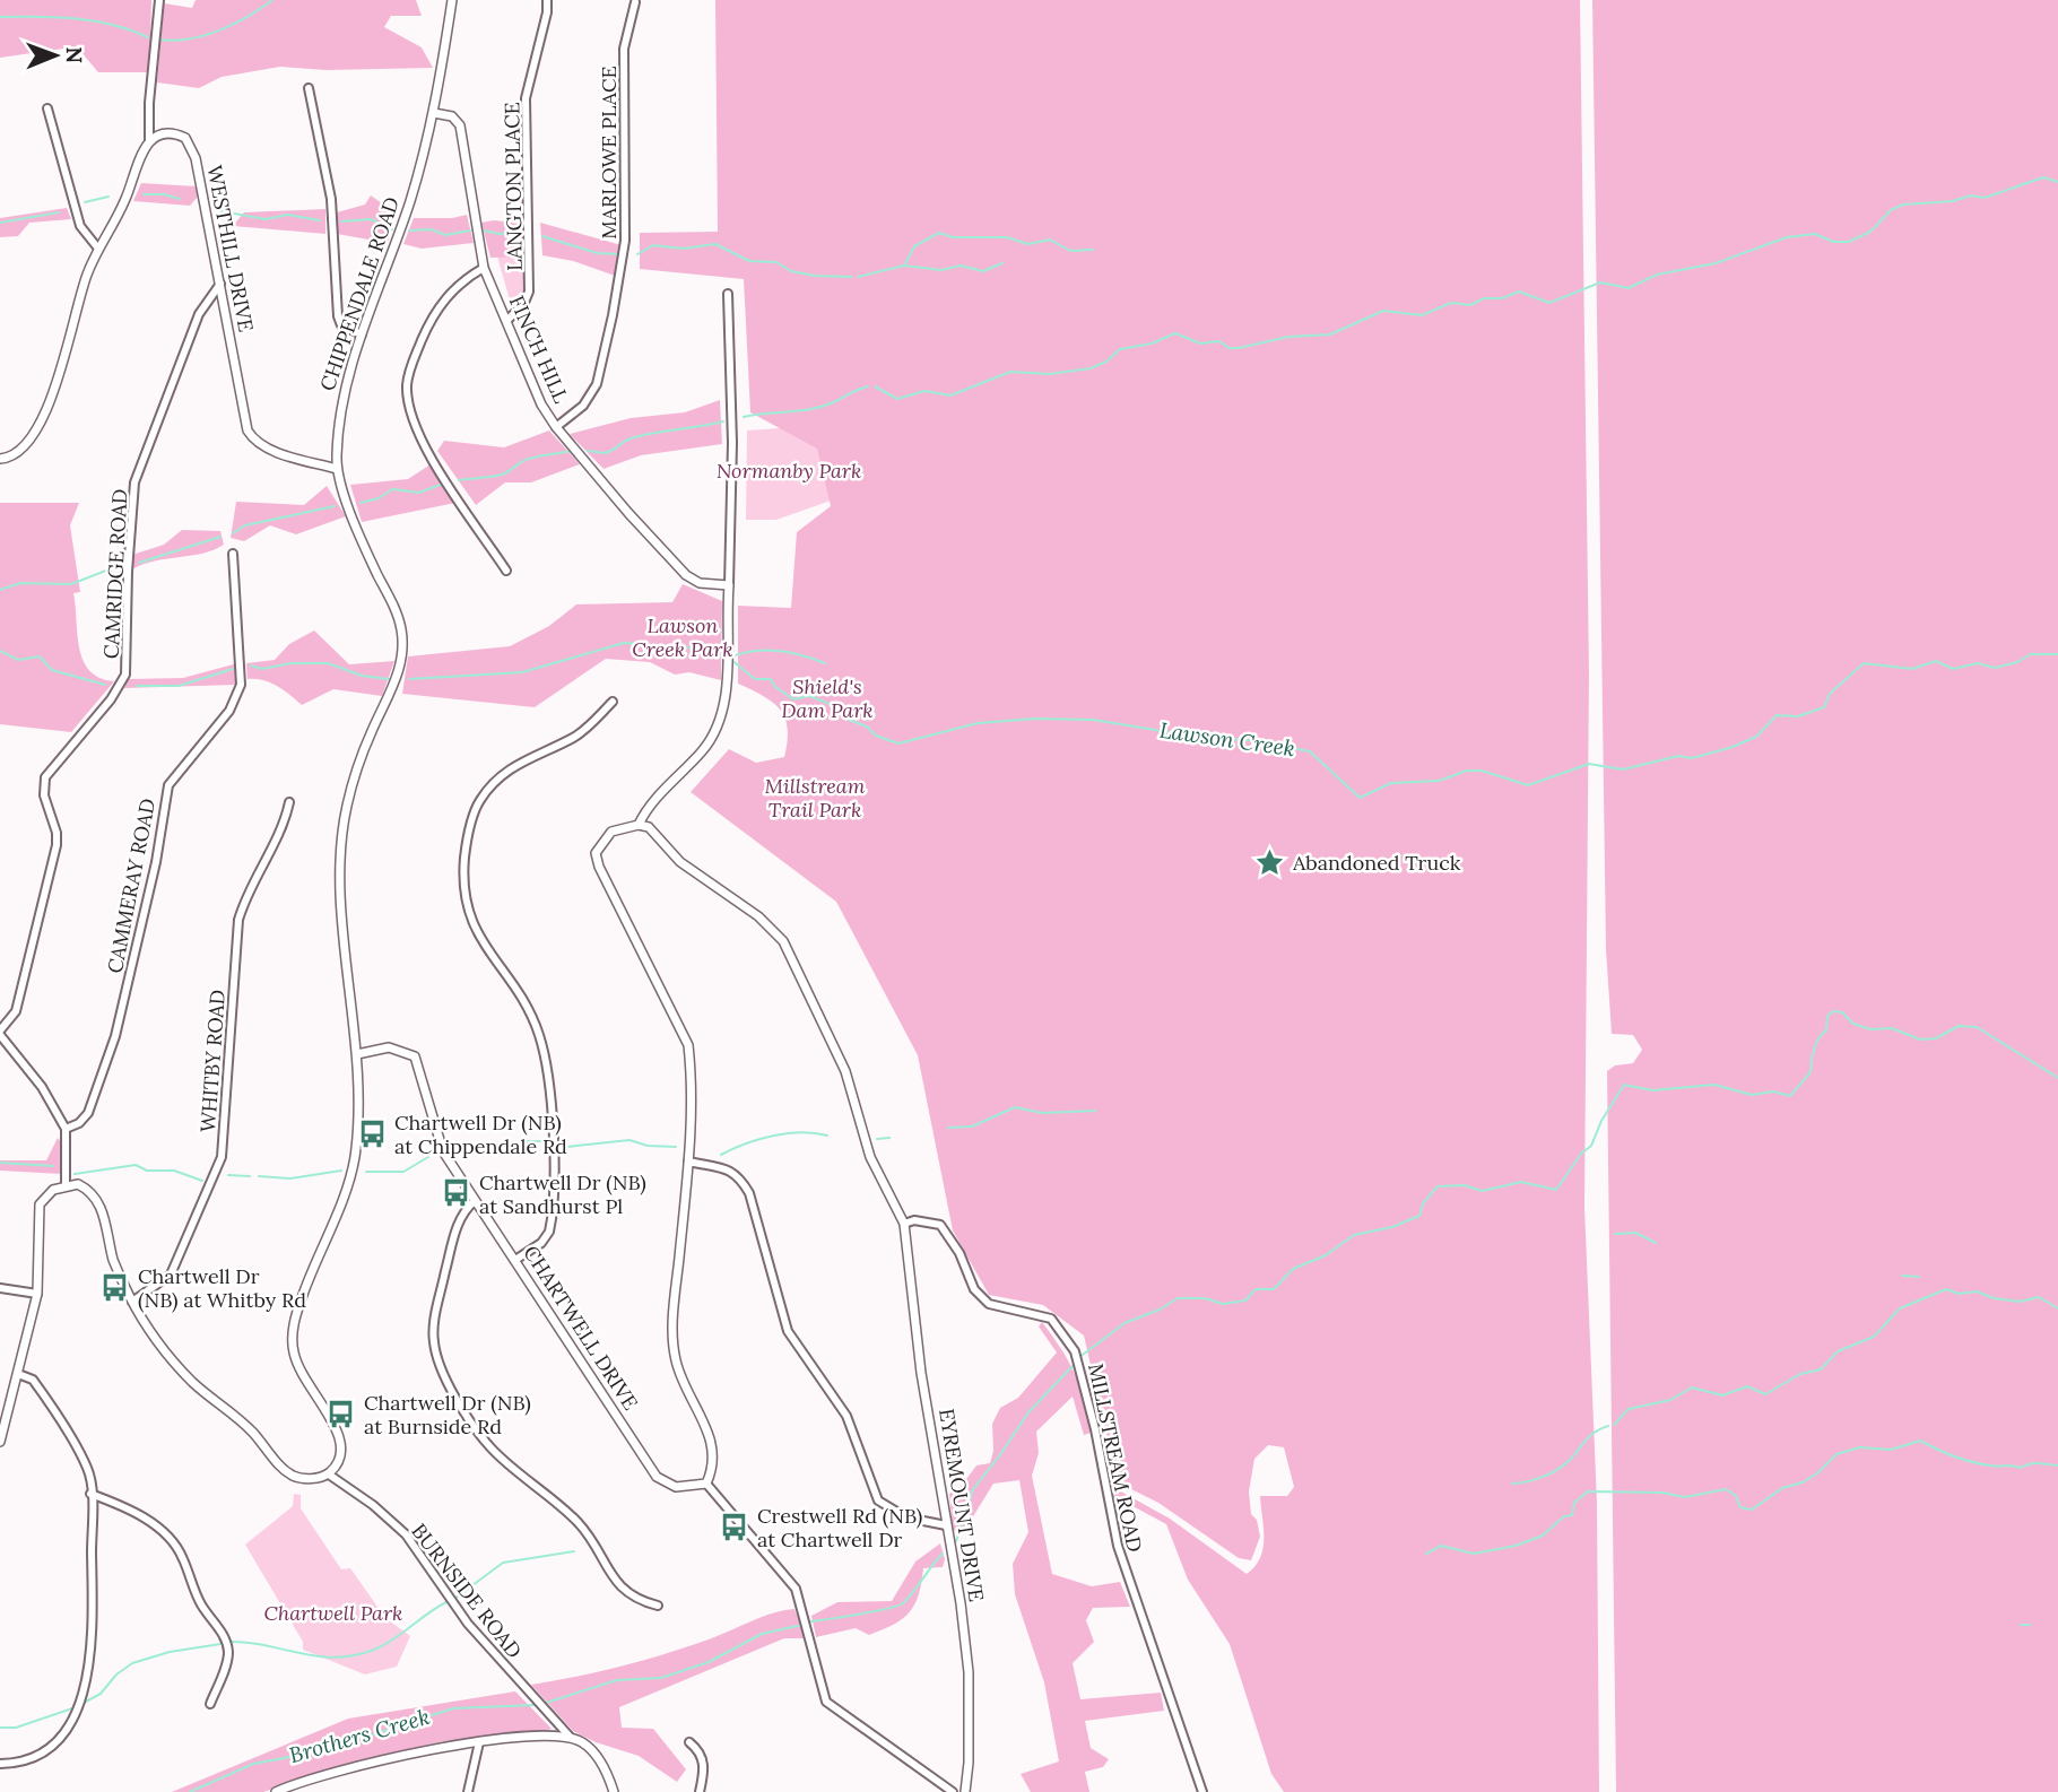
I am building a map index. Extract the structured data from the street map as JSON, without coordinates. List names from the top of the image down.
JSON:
{
  "streets": {
    "street": [
      "MARLOWE PLACE",
      "LANGTON PLACE",
      "WESTHILL DRIVE",
      "CHIPPENDALE ROAD",
      "FINCH HILL",
      "CAMRIDGE ROAD",
      "CAMMERAY ROAD",
      "WHITBY ROAD",
      "CHARTWELL DRIVE",
      "MILLSTREAM ROAD",
      "EYREMOUNT DRIVE",
      "BURNSIDE ROAD"
    ]
  },
  "crossings": [
    ["MARLOWE PLACE", "FINCH HILL"],
    ["LANGTON PLACE", "FINCH HILL"],
    ["WESTHILL DRIVE", "CHIPPENDALE ROAD"],
    ["WESTHILL DRIVE", "CAMRIDGE ROAD"],
    ["CHIPPENDALE ROAD", "FINCH HILL"],
    ["CHIPPENDALE ROAD", "CHARTWELL DRIVE"],
    ["MILLSTREAM ROAD", "EYREMOUNT DRIVE"]
  ],
  "water": ["Lawson Creek", "Brothers Creek"],
  "parks": [
    "Normanby Park",
    "Lawson Creek Park",
    "Shield's Dam Park",
    "Millstream Trail Park",
    "Chartwell Park"
  ],
  "places": {
    "place": ["Abandoned Truck"],
    "bus stop": [
      "Chartwell Dr (NB) at Chippendale Rd",
      "Chartwell Dr (NB) at Sandhurst Pl",
      "Chartwell Dr (NB) at Whitby Rd",
      "Chartwell Dr (NB) at Burnside Rd",
      "Crestwell Rd (NB) at Chartwell Dr"
    ]
  },
  "north": "right"
}
